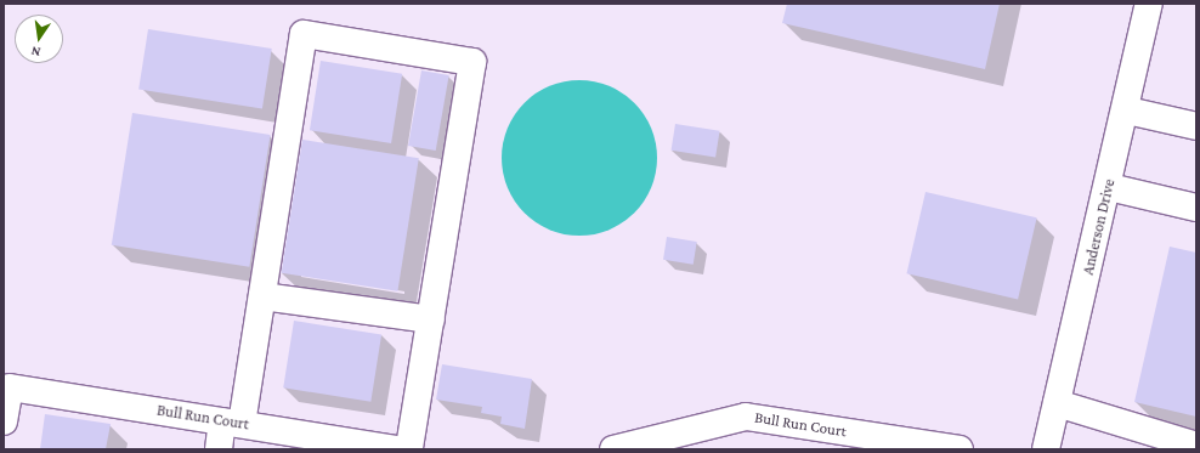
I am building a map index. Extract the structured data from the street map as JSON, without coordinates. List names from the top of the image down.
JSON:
{
  "streets": {
    "street": ["Anderson Drive", "Bull Run Court"]
  },
  "north": "bottom"
}
